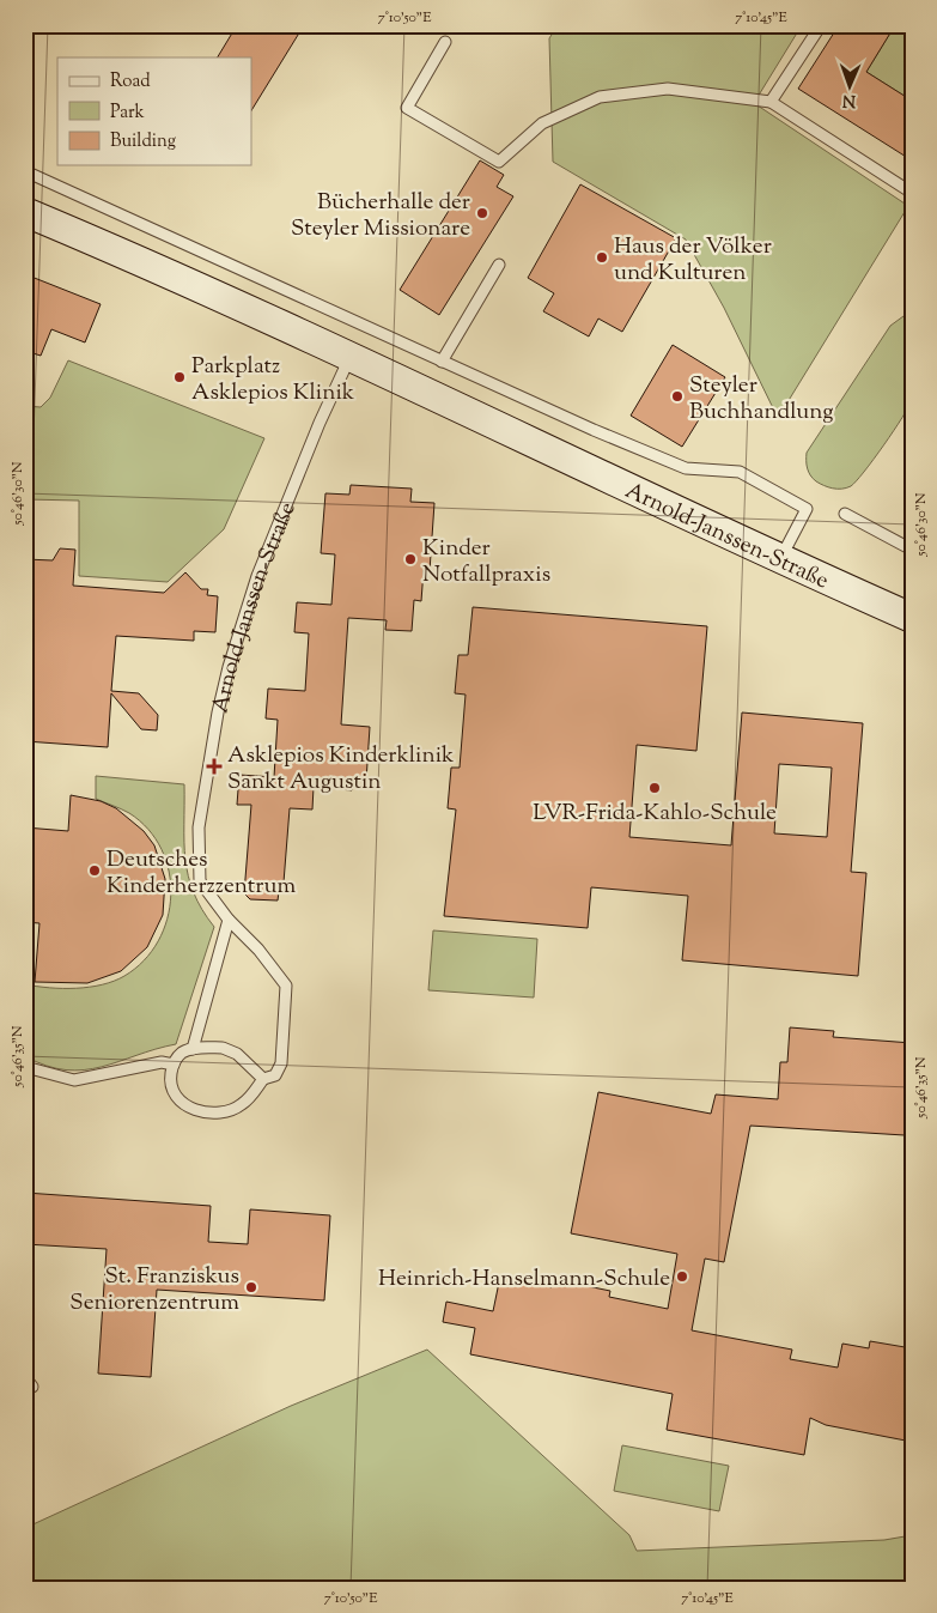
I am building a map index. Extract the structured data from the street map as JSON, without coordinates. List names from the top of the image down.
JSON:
{
  "streets": {
    "main road": ["Arnold-Janssen-Straße"]
  },
  "places": {
    "other": [
      "Bücherhalle der Steyler Missionare",
      "Haus der Völker und Kulturen",
      "Parkplatz Asklepios Klinik",
      "Steyler Buchhandlung",
      "Kinder Notfallpraxis",
      "LVR-Frida-Kahlo-Schule",
      "Deutsches Kinderherzzentrum",
      "Heinrich-Hanselmann-Schule",
      "St. Franziskus Seniorenzentrum"
    ],
    "health": ["Asklepios Kinderklinik Sankt Augustin"]
  },
  "legend": ["Road", "Park", "Building"],
  "north": "bottom",
  "coordinates": [
    "7°10'50\"E",
    "7°10'45\"E",
    "50°46'30\"N",
    "50°46'35\"N"
  ]
}
